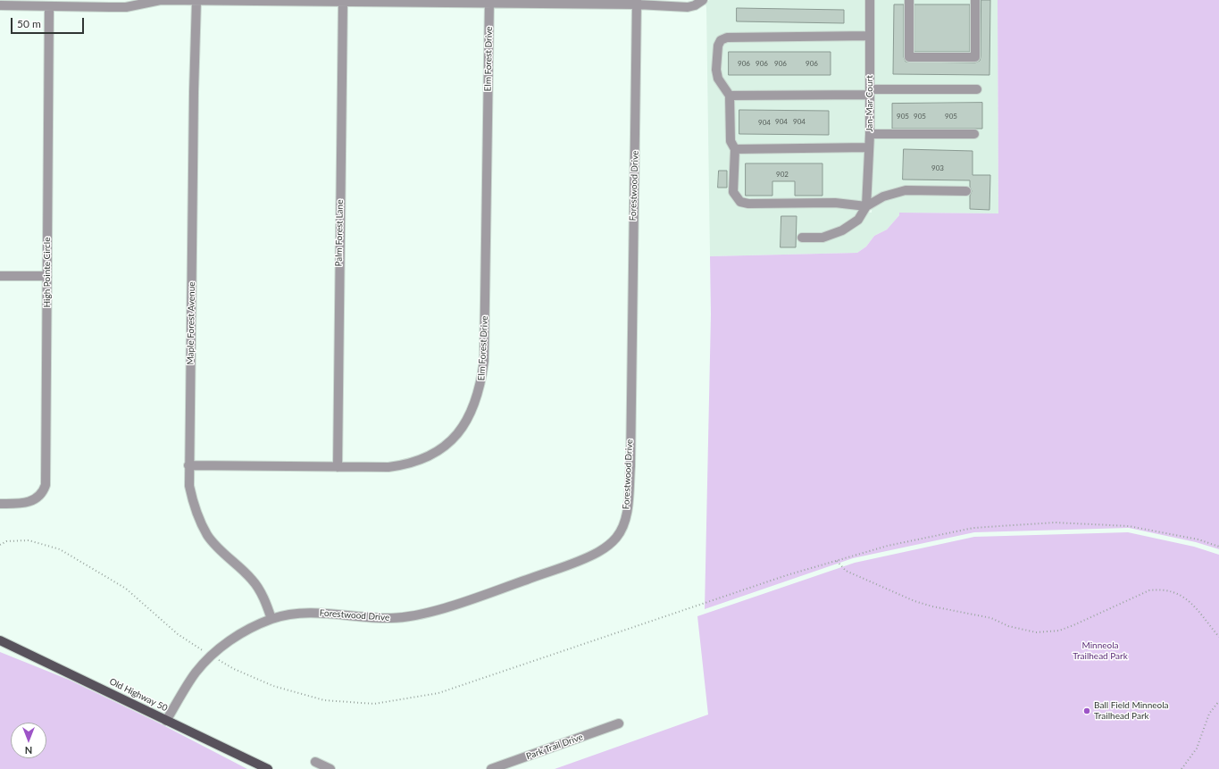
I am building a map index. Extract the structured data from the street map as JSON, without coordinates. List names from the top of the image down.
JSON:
{
  "streets": {
    "main road": ["Old Highway 50"],
    "street": [
      "Elm Forest Drive",
      "Jan-Mar Court",
      "Forestwood Drive",
      "Palm Forest Lane",
      "High Pointe Circle",
      "Maple Forest Avenue",
      "Park Trail Drive"
    ]
  },
  "crossings": [
    ["Elm Forest Drive", "Palm Forest Lane"],
    ["Elm Forest Drive", "Maple Forest Avenue"],
    ["Forestwood Drive", "Maple Forest Avenue"],
    ["Forestwood Drive", "Old Highway 50"]
  ],
  "parks": ["Minneola Trailhead Park"],
  "places": ["Ball Field Minneola Trailhead Park"],
  "house_numbers": [
    "906",
    "906",
    "906",
    "906",
    "905",
    "905",
    "905",
    "904",
    "904",
    "904",
    "903",
    "902"
  ],
  "scale_bar": "50 m",
  "north": "bottom"
}
